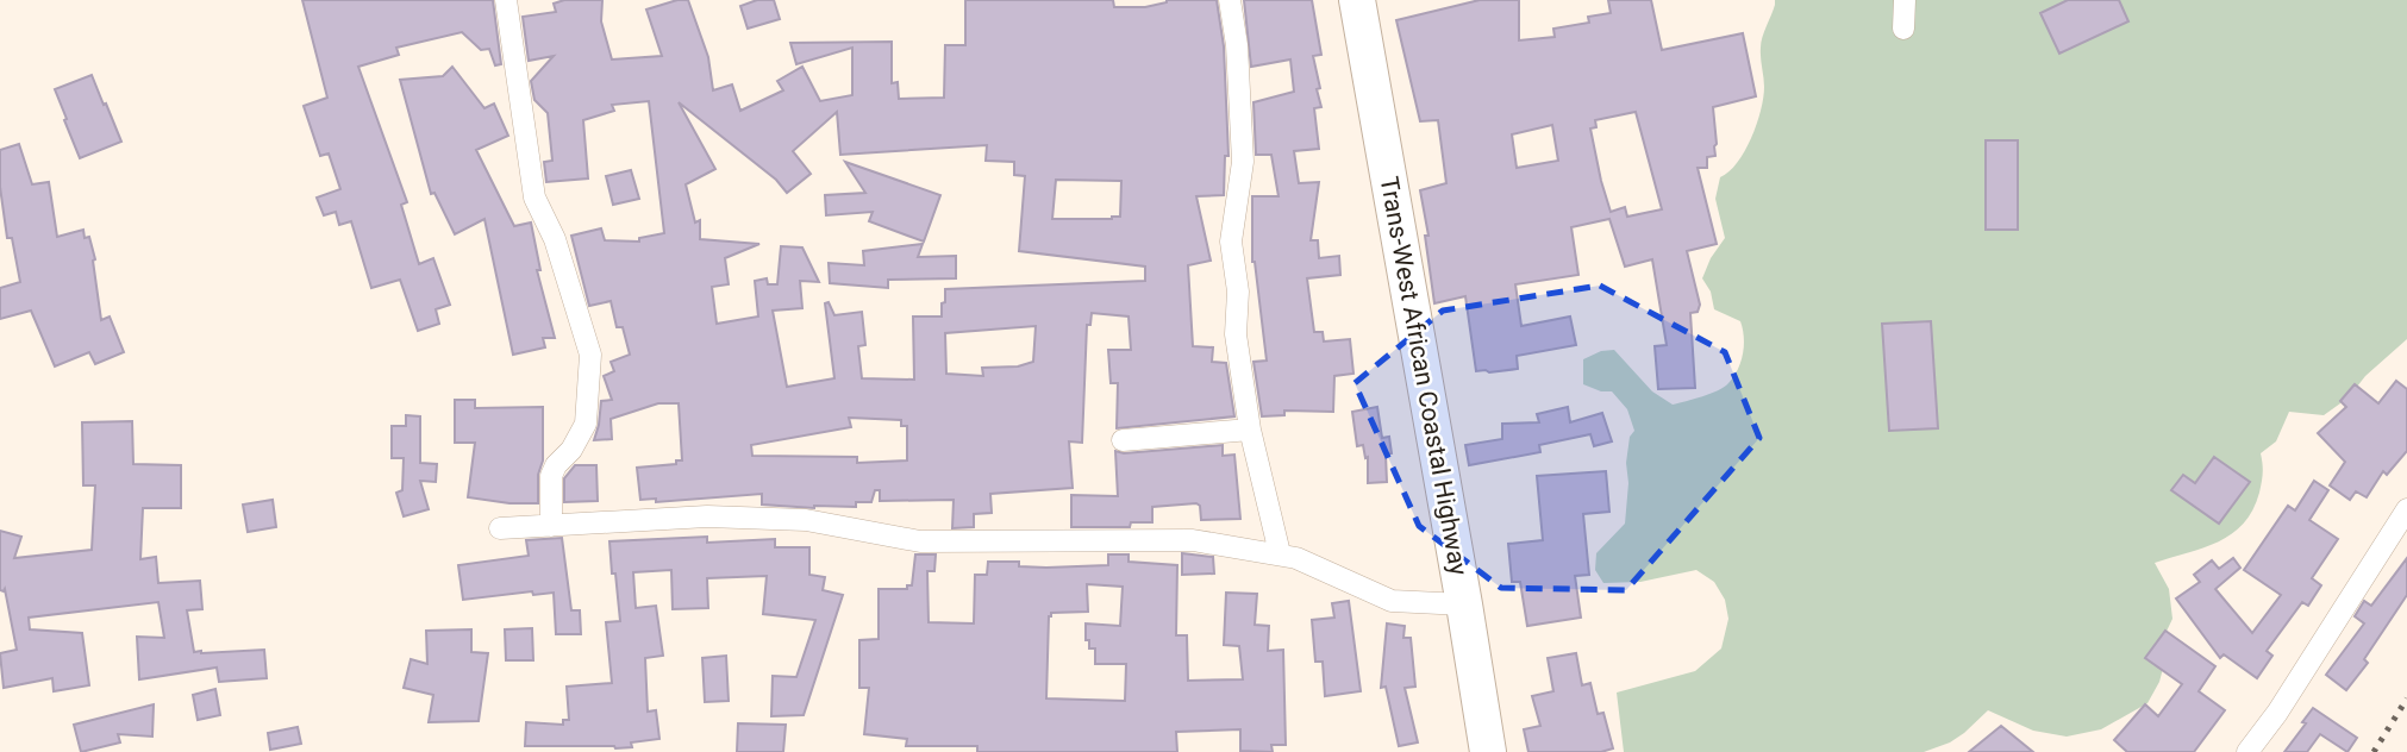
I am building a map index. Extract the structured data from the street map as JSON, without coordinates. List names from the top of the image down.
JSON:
{
  "streets": {
    "highway": ["Trans-West African Coastal Highway"]
  }
}
